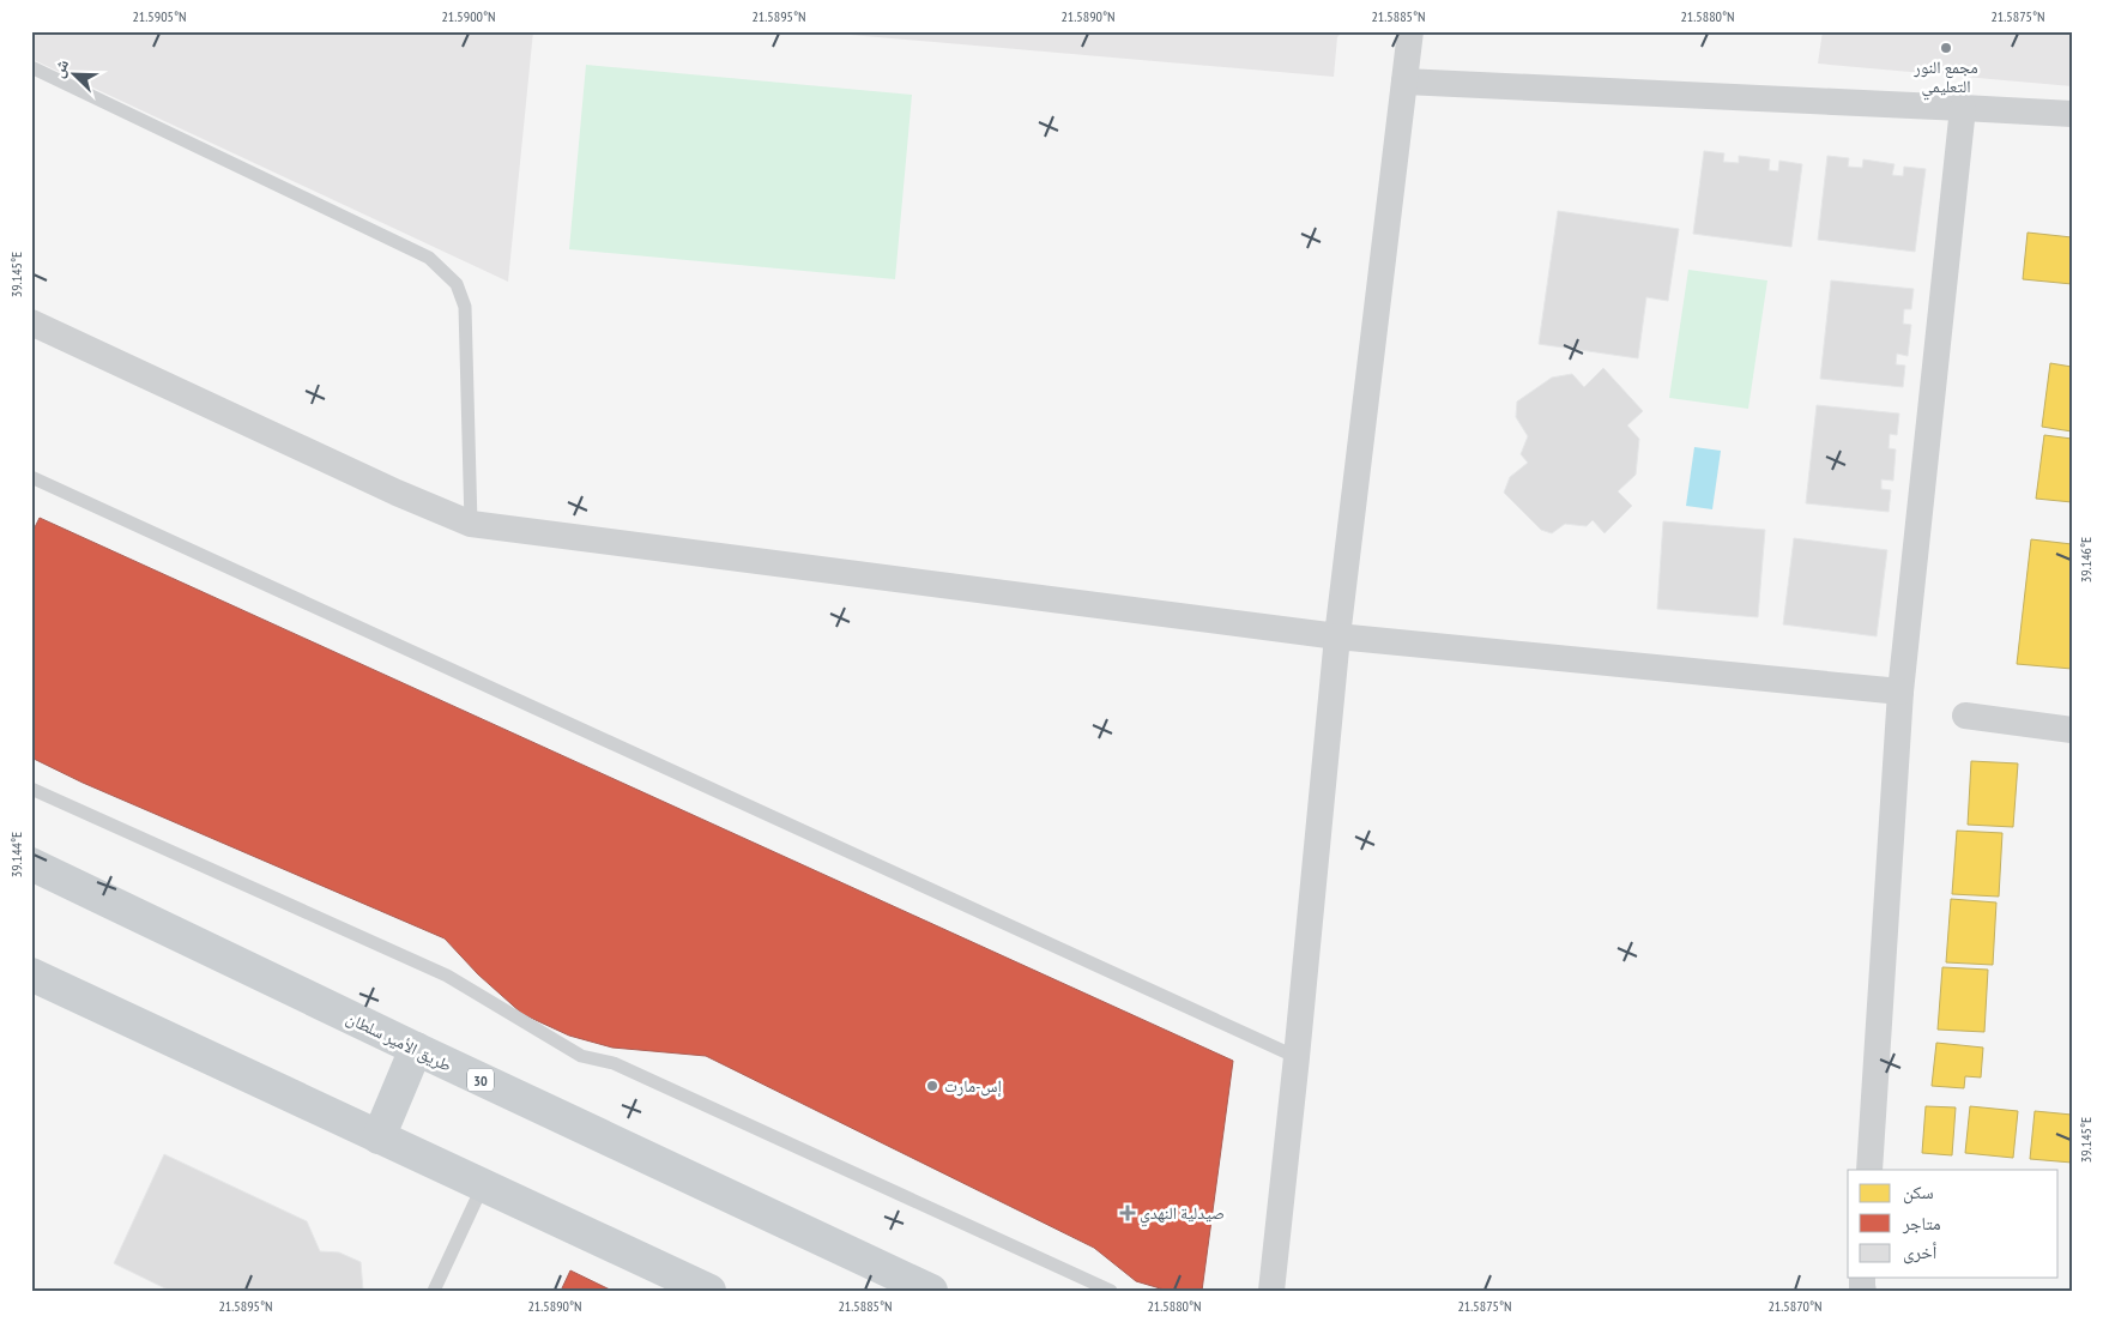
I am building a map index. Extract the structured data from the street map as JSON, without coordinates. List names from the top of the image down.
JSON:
{
  "streets": {
    "main road": ["طريق الأمير سلطان", "30"]
  },
  "places": {
    "other": ["مجمع النور التعليمي", "إس-مارت"],
    "health": ["صيدلية النهدي"]
  },
  "legend": ["سكن", "متاجر", "أخرى"],
  "north": "top left",
  "coordinates": [
    "21.5905°N",
    "21.5900°N",
    "21.5895°N",
    "21.5890°N",
    "21.5885°N",
    "21.5880°N",
    "21.5875°N",
    "39.145°E",
    "39.146°E",
    "39.144°E",
    "21.5870°N"
  ]
}
